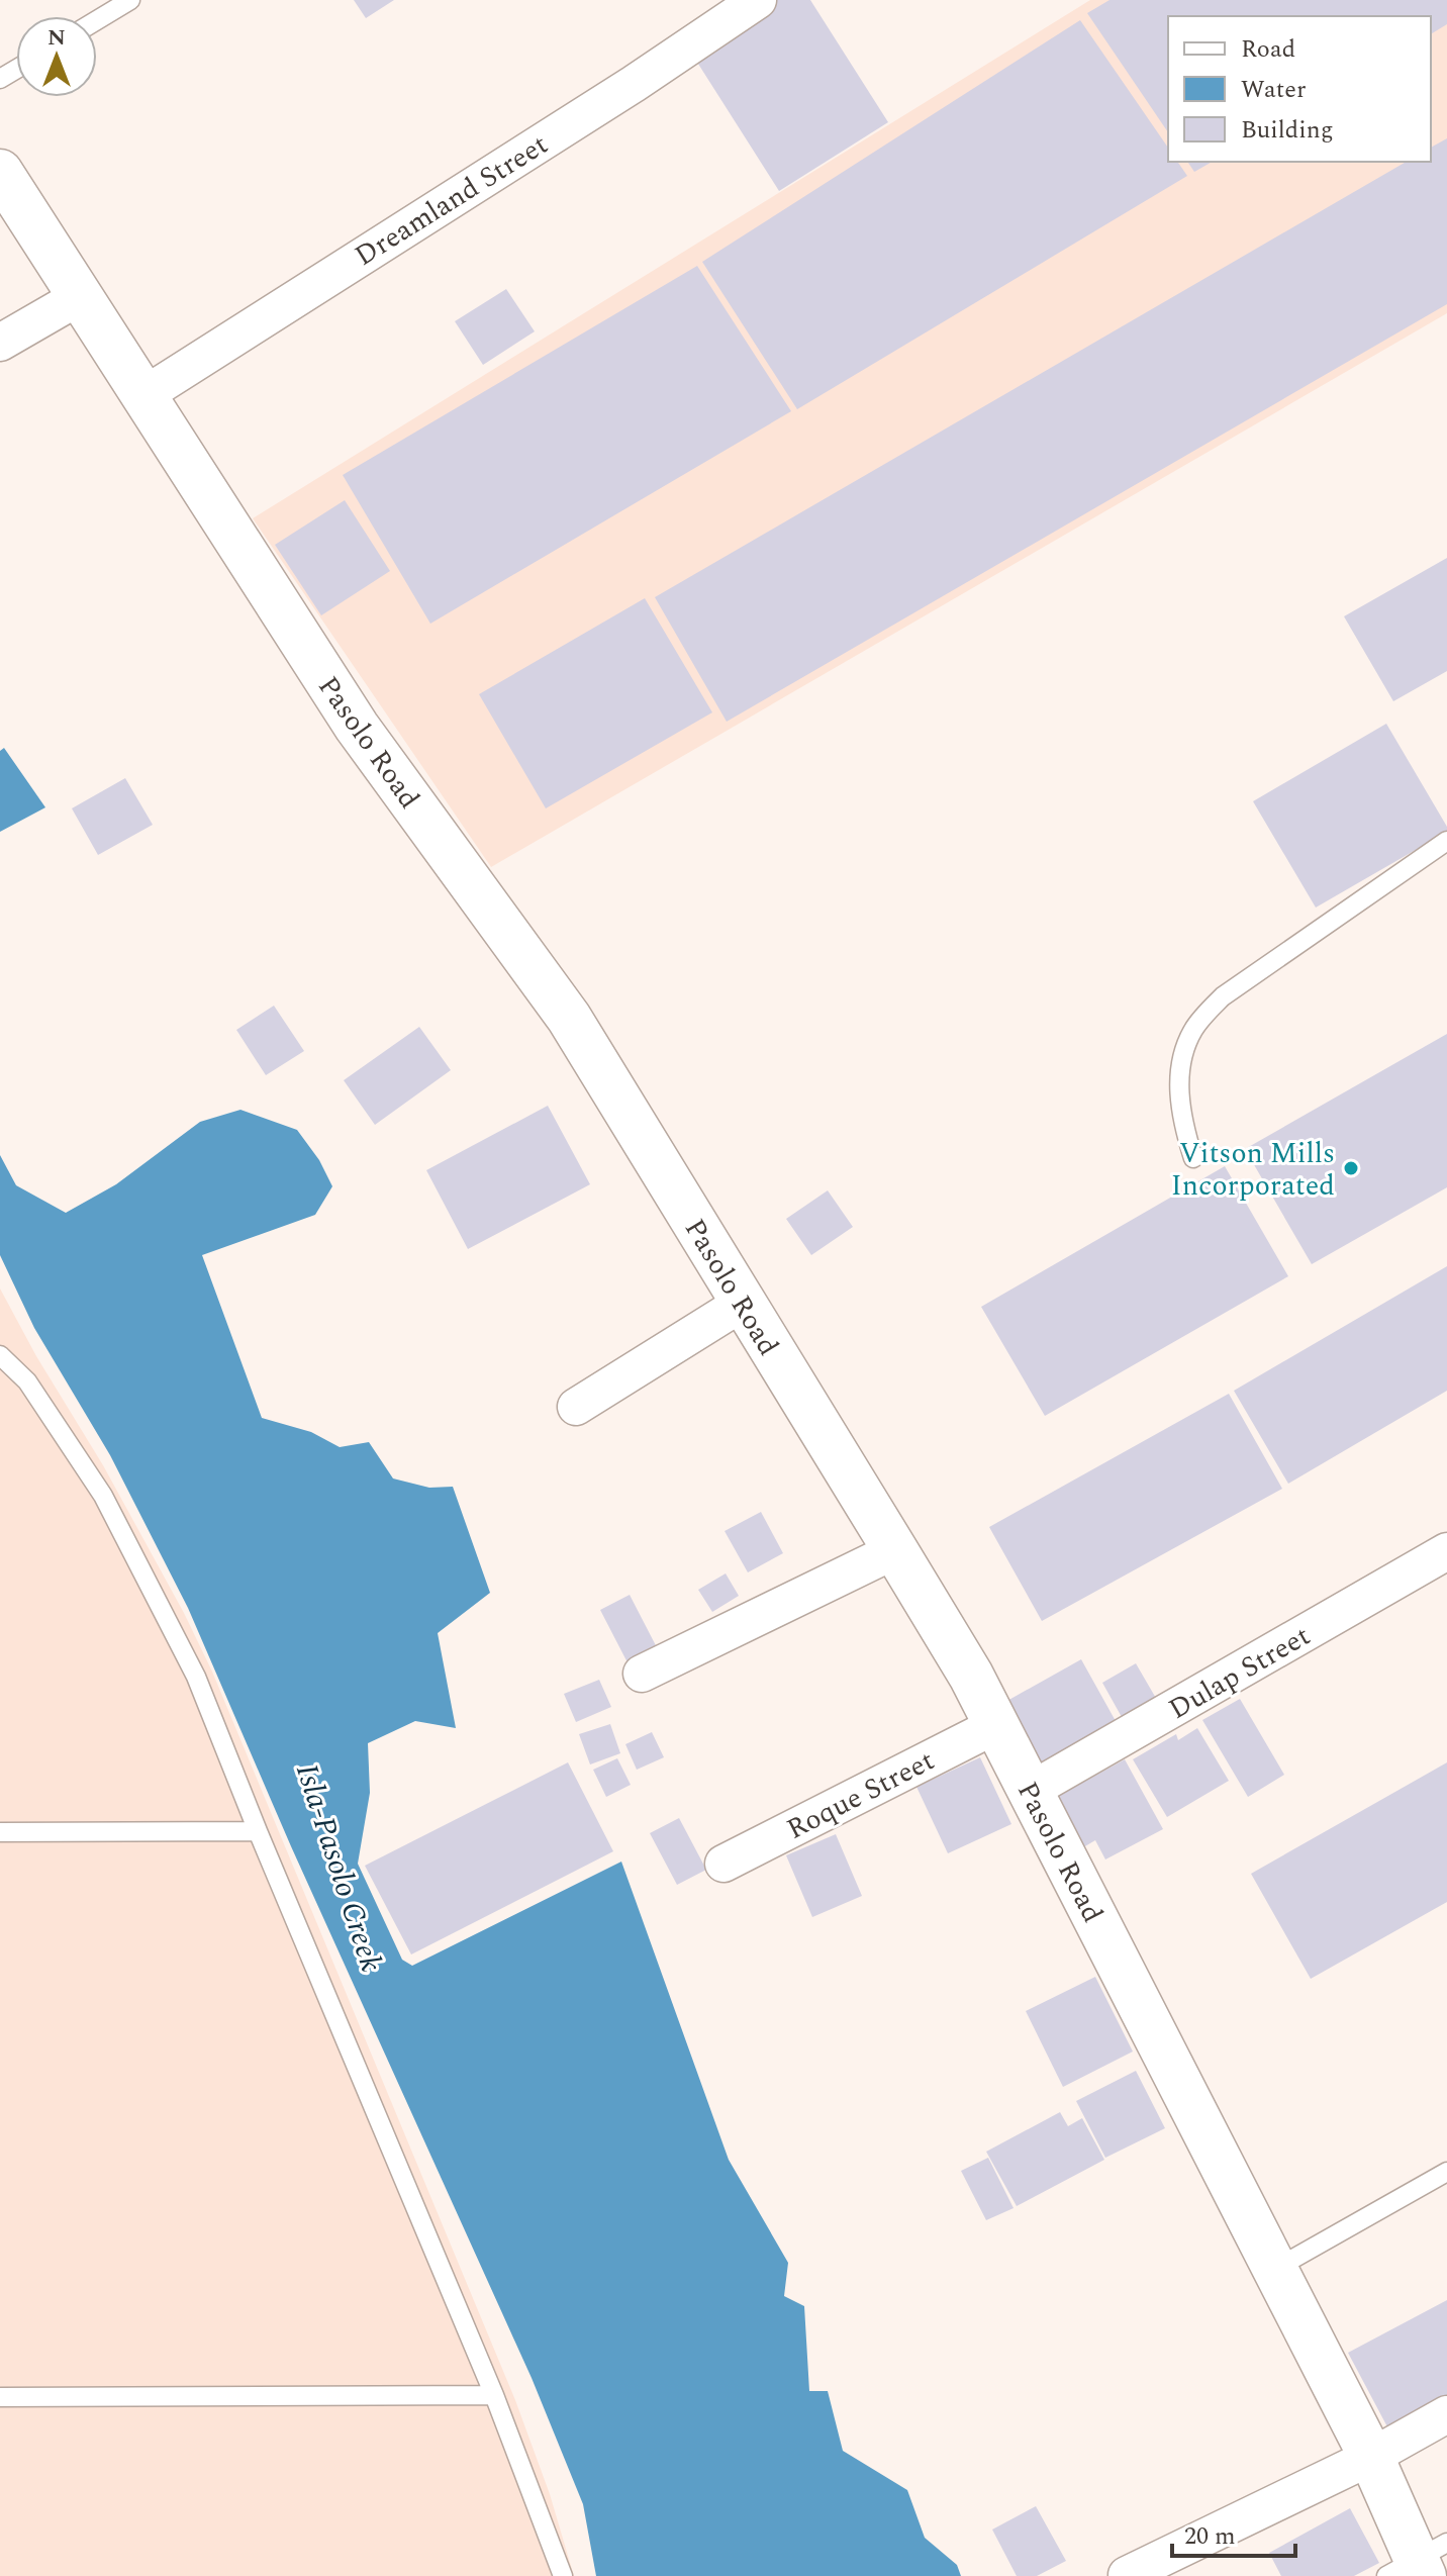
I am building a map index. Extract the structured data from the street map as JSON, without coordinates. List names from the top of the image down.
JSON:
{
  "streets": {
    "street": [
      "Dreamland Street",
      "Pasolo Road",
      "Dulap Street",
      "Roque Street"
    ]
  },
  "crossings": [
    ["Dreamland Street", "Pasolo Road"],
    ["Pasolo Road", "Dulap Street"],
    ["Pasolo Road", "Roque Street"]
  ],
  "water": ["Isla-Pasolo Creek"],
  "places": ["Vitson Mills Incorporated"],
  "legend": ["Road", "Water", "Building"],
  "scale_bar": "20 m",
  "north": "top"
}
